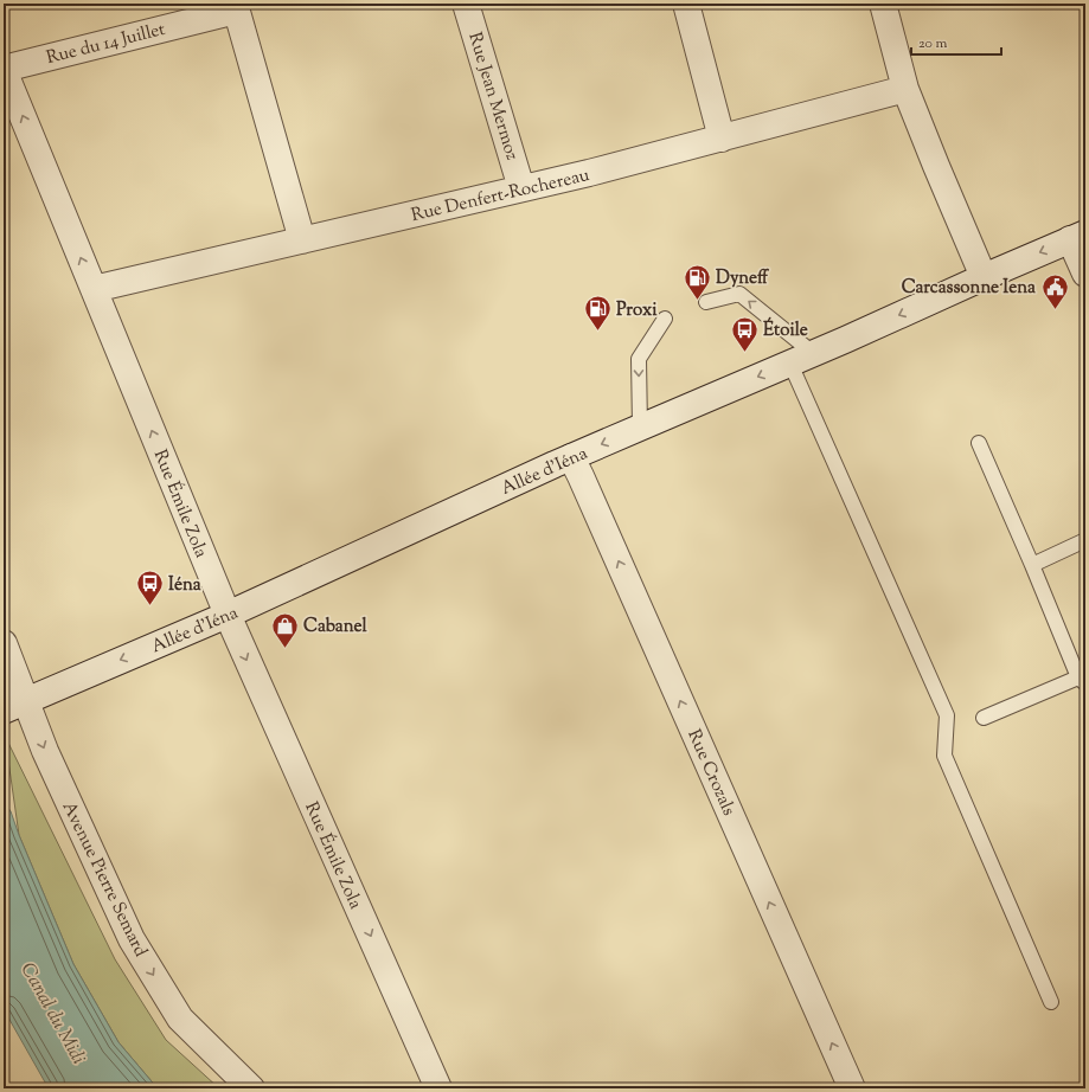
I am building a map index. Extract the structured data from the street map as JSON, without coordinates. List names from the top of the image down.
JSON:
{
  "streets": {
    "street": [
      "Rue du 14 Juillet",
      "Rue Jean Mermoz",
      "Rue Denfert-Rochereau",
      "Allée d'Iéna",
      "Rue Émile Zola",
      "Rue Crozals",
      "Avenue Pierre Semard"
    ]
  },
  "crossings": [
    ["Rue du 14 Juillet", "Rue Denfert-Rochereau"],
    ["Rue du 14 Juillet", "Rue Émile Zola"],
    ["Rue Jean Mermoz", "Rue Denfert-Rochereau"],
    ["Rue Denfert-Rochereau", "Rue Émile Zola"],
    ["Allée d'Iéna", "Rue Émile Zola"],
    ["Allée d'Iéna", "Rue Crozals"],
    ["Allée d'Iéna", "Avenue Pierre Semard"]
  ],
  "one_way": ["Allée d'Iéna", "Rue Crozals", "Avenue Pierre Semard"],
  "water": ["Canal du Midi"],
  "places": {
    "fuel station": ["Dyneff", "Proxi"],
    "public building": ["Carcassonne Iena"],
    "bus stop": ["Étoile", "Iéna"],
    "shop": ["Cabanel"]
  },
  "scale_bar": "20 m"
}
